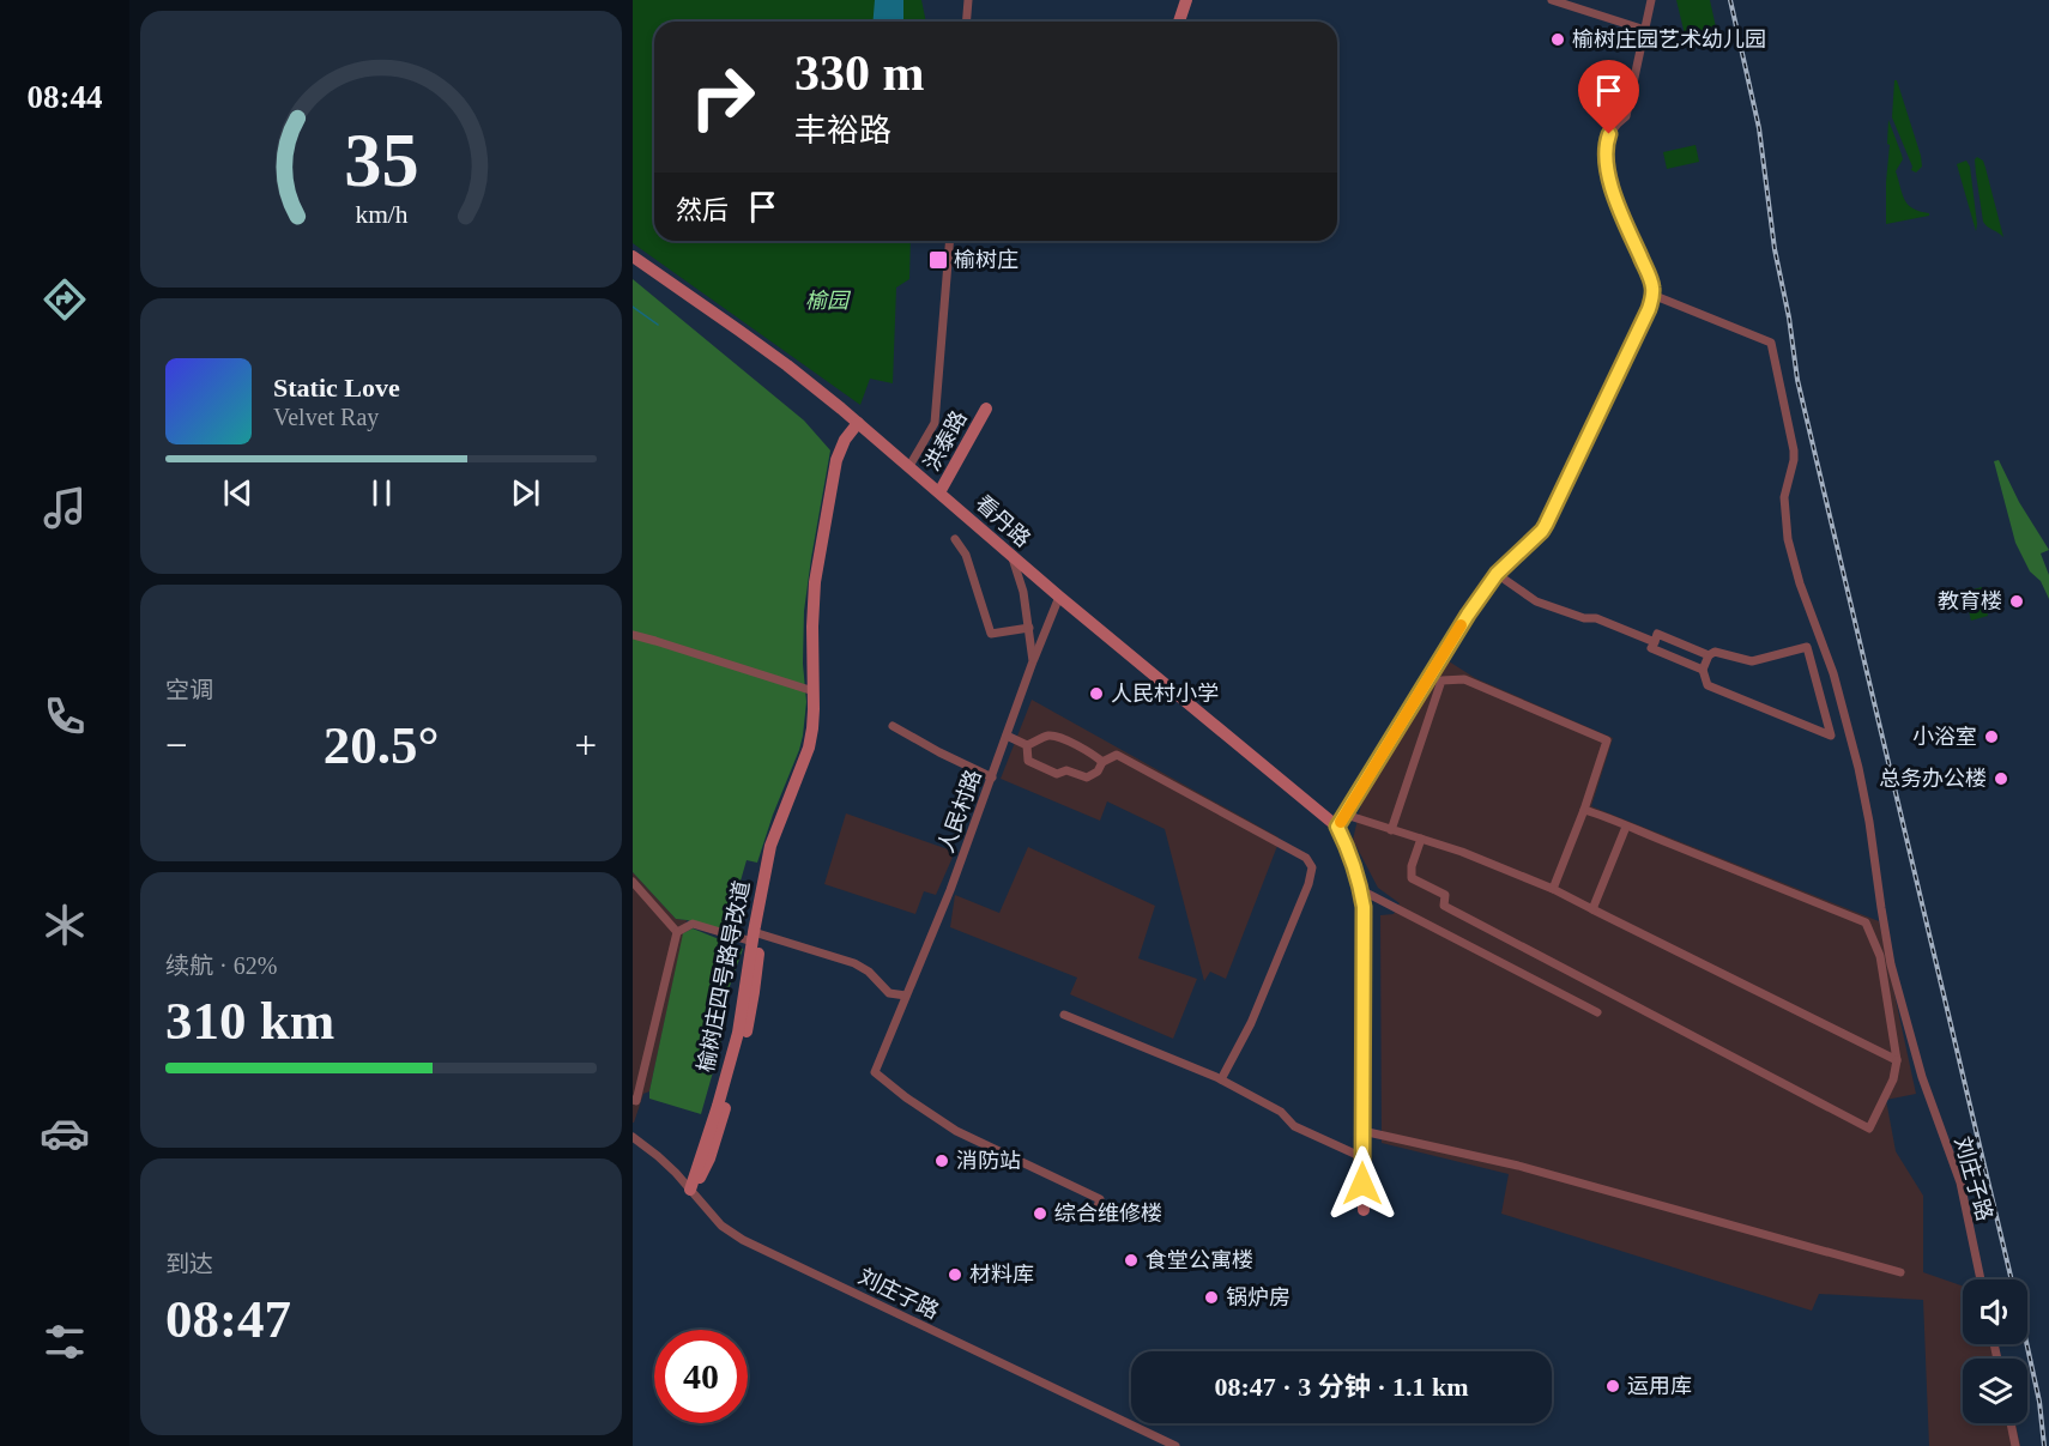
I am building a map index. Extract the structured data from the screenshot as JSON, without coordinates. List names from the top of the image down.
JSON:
{
  "streets": {
    "street": [
      "洪泰路",
      "看丹路",
      "人民村路",
      "榆树庄四号路导改道",
      "刘庄子路"
    ]
  },
  "crossings": [
    ["洪泰路", "看丹路"],
    ["看丹路", "人民村路"],
    ["看丹路", "榆树庄四号路导改道"],
    ["榆树庄四号路导改道", "刘庄子路"]
  ],
  "parks": ["榆园"],
  "places": {
    "other": [
      "榆树庄园艺术幼儿园",
      "教育楼",
      "人民村小学",
      "小浴室",
      "总务办公楼",
      "消防站",
      "综合维修楼",
      "食堂公寓楼",
      "材料库",
      "锅炉房",
      "运用库"
    ],
    "transit": ["榆树庄"]
  },
  "page": {
    "tabs": "08:44",
    "turn": ["330 m", "丰裕路"],
    "then": "然后",
    "song": ["Static Love", "Velvet Ray"],
    "tile": [
      "空调",
      ["续航 · 62%", "310 km"],
      ["到达", "08:47"]
    ],
    "heat": ["−", "20.5°", "+"],
    "limit": "40",
    "trip": "08:47 · 3 分钟 · 1.1 km",
    "gauge": ["35", "km/h"]
  }
}
